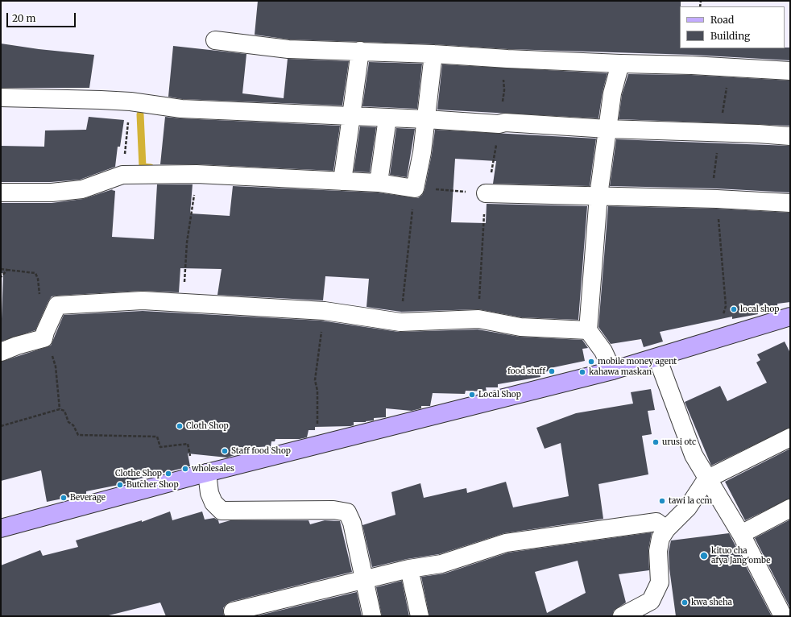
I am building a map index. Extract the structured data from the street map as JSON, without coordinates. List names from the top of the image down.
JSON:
{
  "places": [
    "local shop",
    "mobile money agent",
    "food stuff",
    "kahawa maskan",
    "Local Shop",
    "Cloth Shop",
    "urusi otc",
    "Staff food Shop",
    "wholesales",
    "Clothe Shop",
    "Butcher Shop",
    "Beverage",
    "tawi la ccm",
    "kituo cha afya Jang'ombe",
    "kwa sheha"
  ],
  "legend": ["Road", "Building"],
  "scale_bar": "20 m"
}
